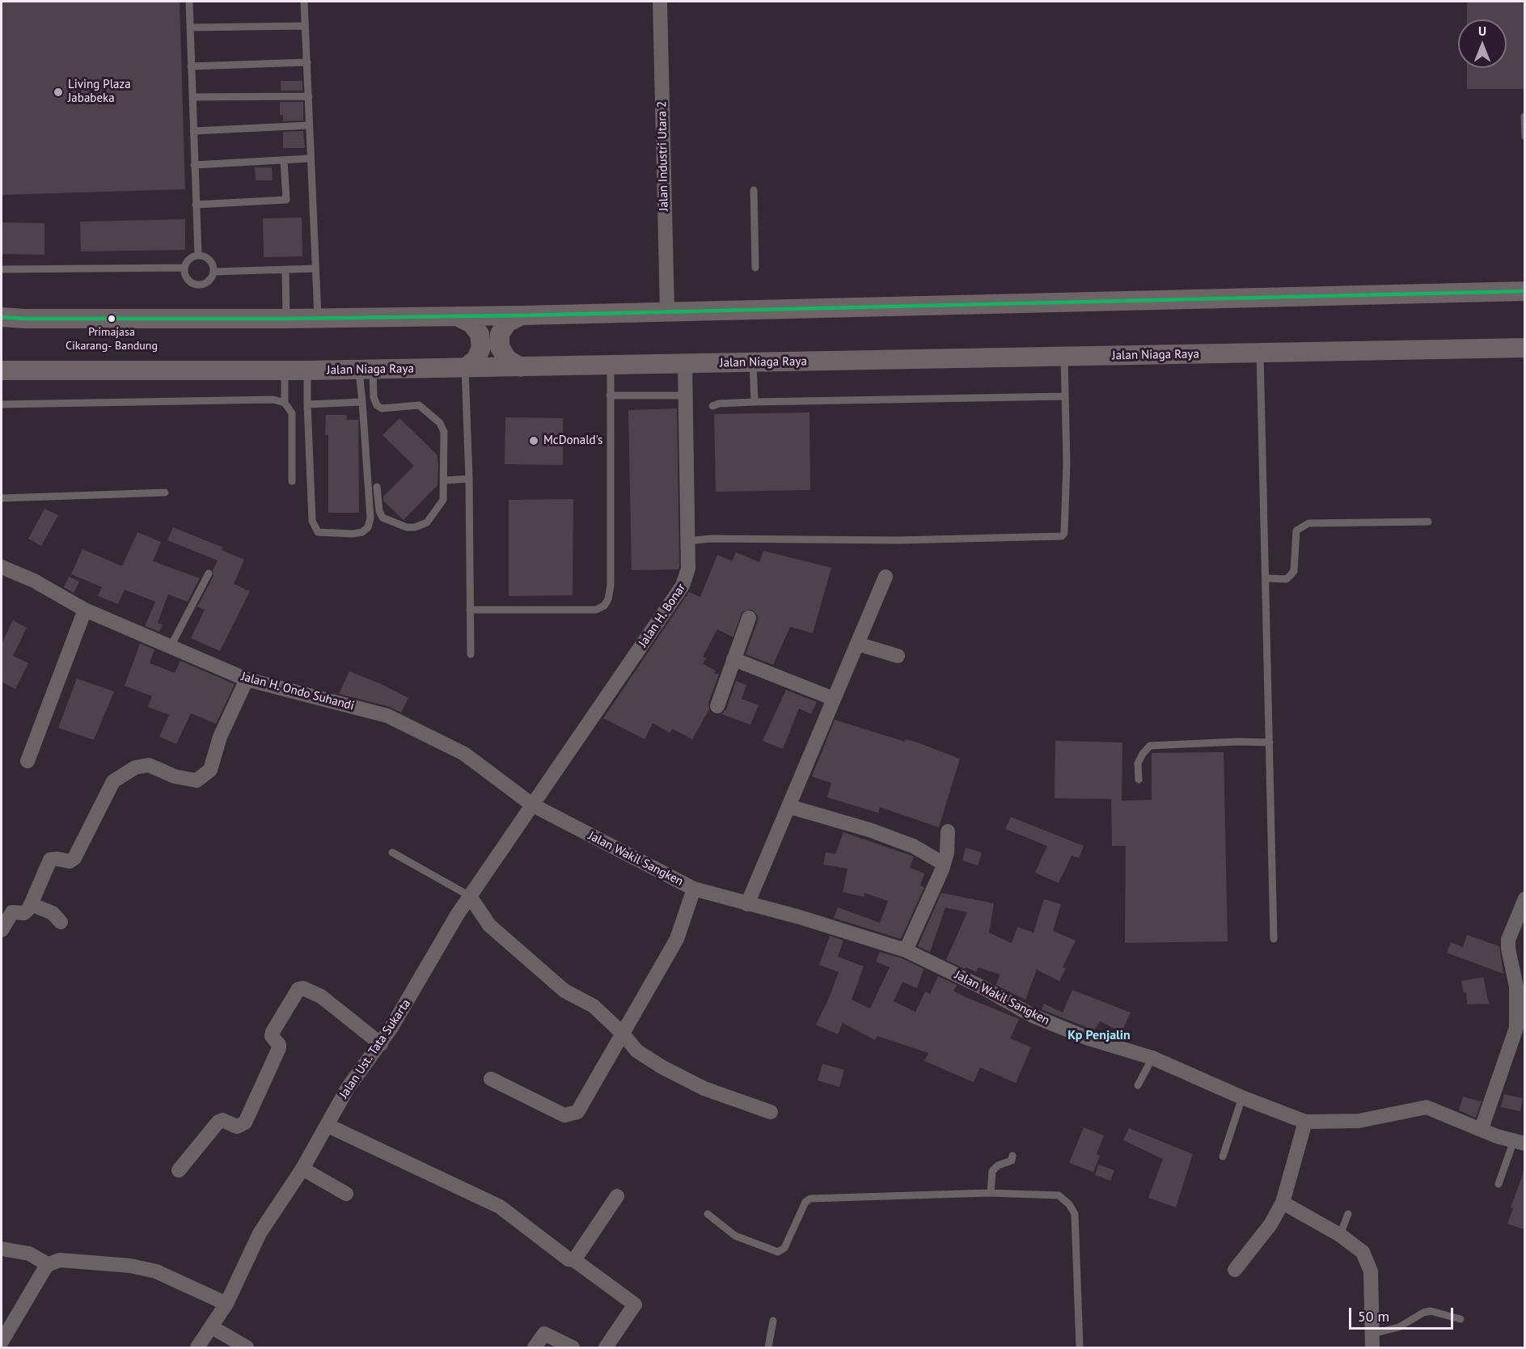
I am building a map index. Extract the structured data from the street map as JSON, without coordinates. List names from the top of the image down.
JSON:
{
  "streets": {
    "main road": ["Jalan Niaga Raya"],
    "street": [
      "Jalan Industri Utara 2",
      "Jalan H. Bonar",
      "Jalan H. Ondo Suhandi",
      "Jalan Wakil Sangken",
      "Jalan Ust. Tata Sukarta"
    ]
  },
  "crossings": [
    ["Jalan Niaga Raya", "Jalan H. Bonar"],
    ["Jalan H. Bonar", "Jalan H. Ondo Suhandi"],
    ["Jalan H. Bonar", "Jalan Wakil Sangken"],
    ["Jalan H. Bonar", "Jalan Ust. Tata Sukarta"],
    ["Jalan H. Ondo Suhandi", "Jalan Wakil Sangken"],
    ["Jalan H. Ondo Suhandi", "Jalan Ust. Tata Sukarta"],
    ["Jalan Wakil Sangken", "Jalan Ust. Tata Sukarta"]
  ],
  "districts": ["Kp Penjalin"],
  "places": ["Living Plaza Jababeka", "Primajasa Cikarang- Bandung", "McDonald's"],
  "scale_bar": "50 m",
  "north": "top"
}
